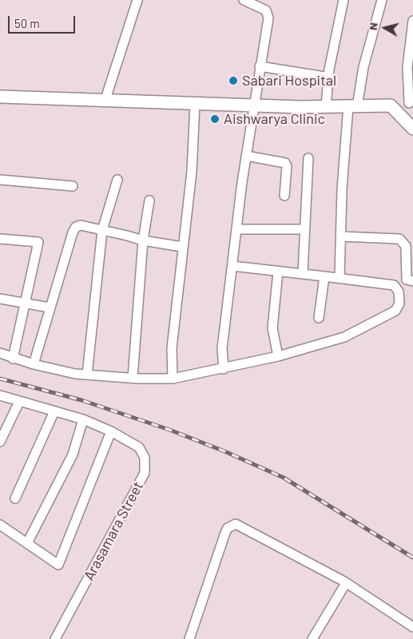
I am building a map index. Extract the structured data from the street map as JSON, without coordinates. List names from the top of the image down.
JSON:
{
  "streets": {
    "street": ["Arasamara Street"]
  },
  "places": ["Sabari Hospital", "Aishwarya Clinic"],
  "scale_bar": "50 m",
  "north": "left"
}
